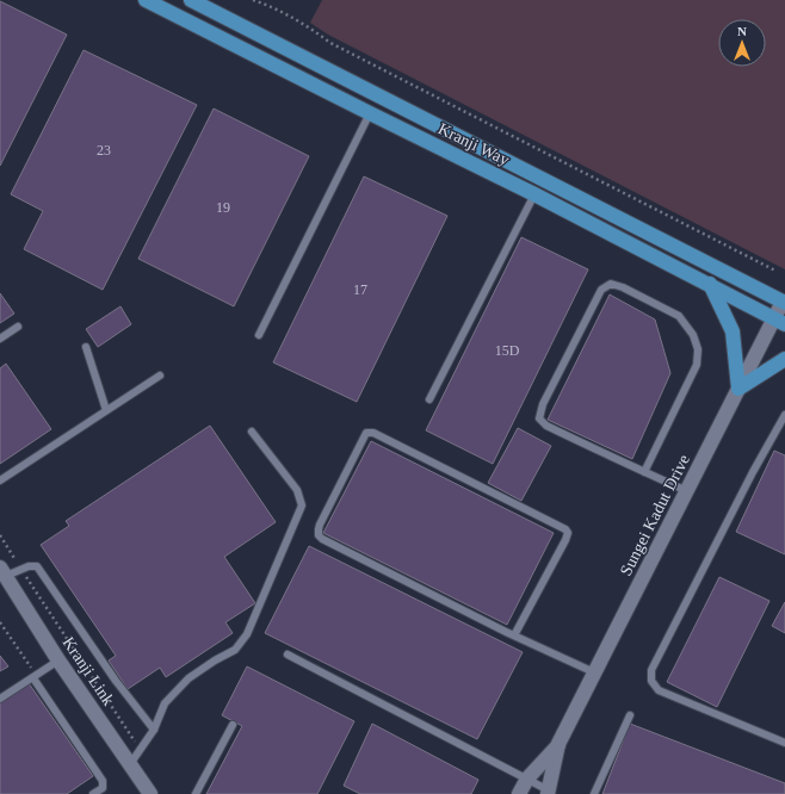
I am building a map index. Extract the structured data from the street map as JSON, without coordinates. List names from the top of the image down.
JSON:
{
  "streets": {
    "main road": ["Kranji Way", "Sungei Kadut Drive", "Kranji Link"]
  },
  "crossings": [
    ["Kranji Way", "Sungei Kadut Drive"]
  ],
  "house_numbers": [
    "23",
    "19",
    "17",
    "15D"
  ],
  "north": "top"
}
